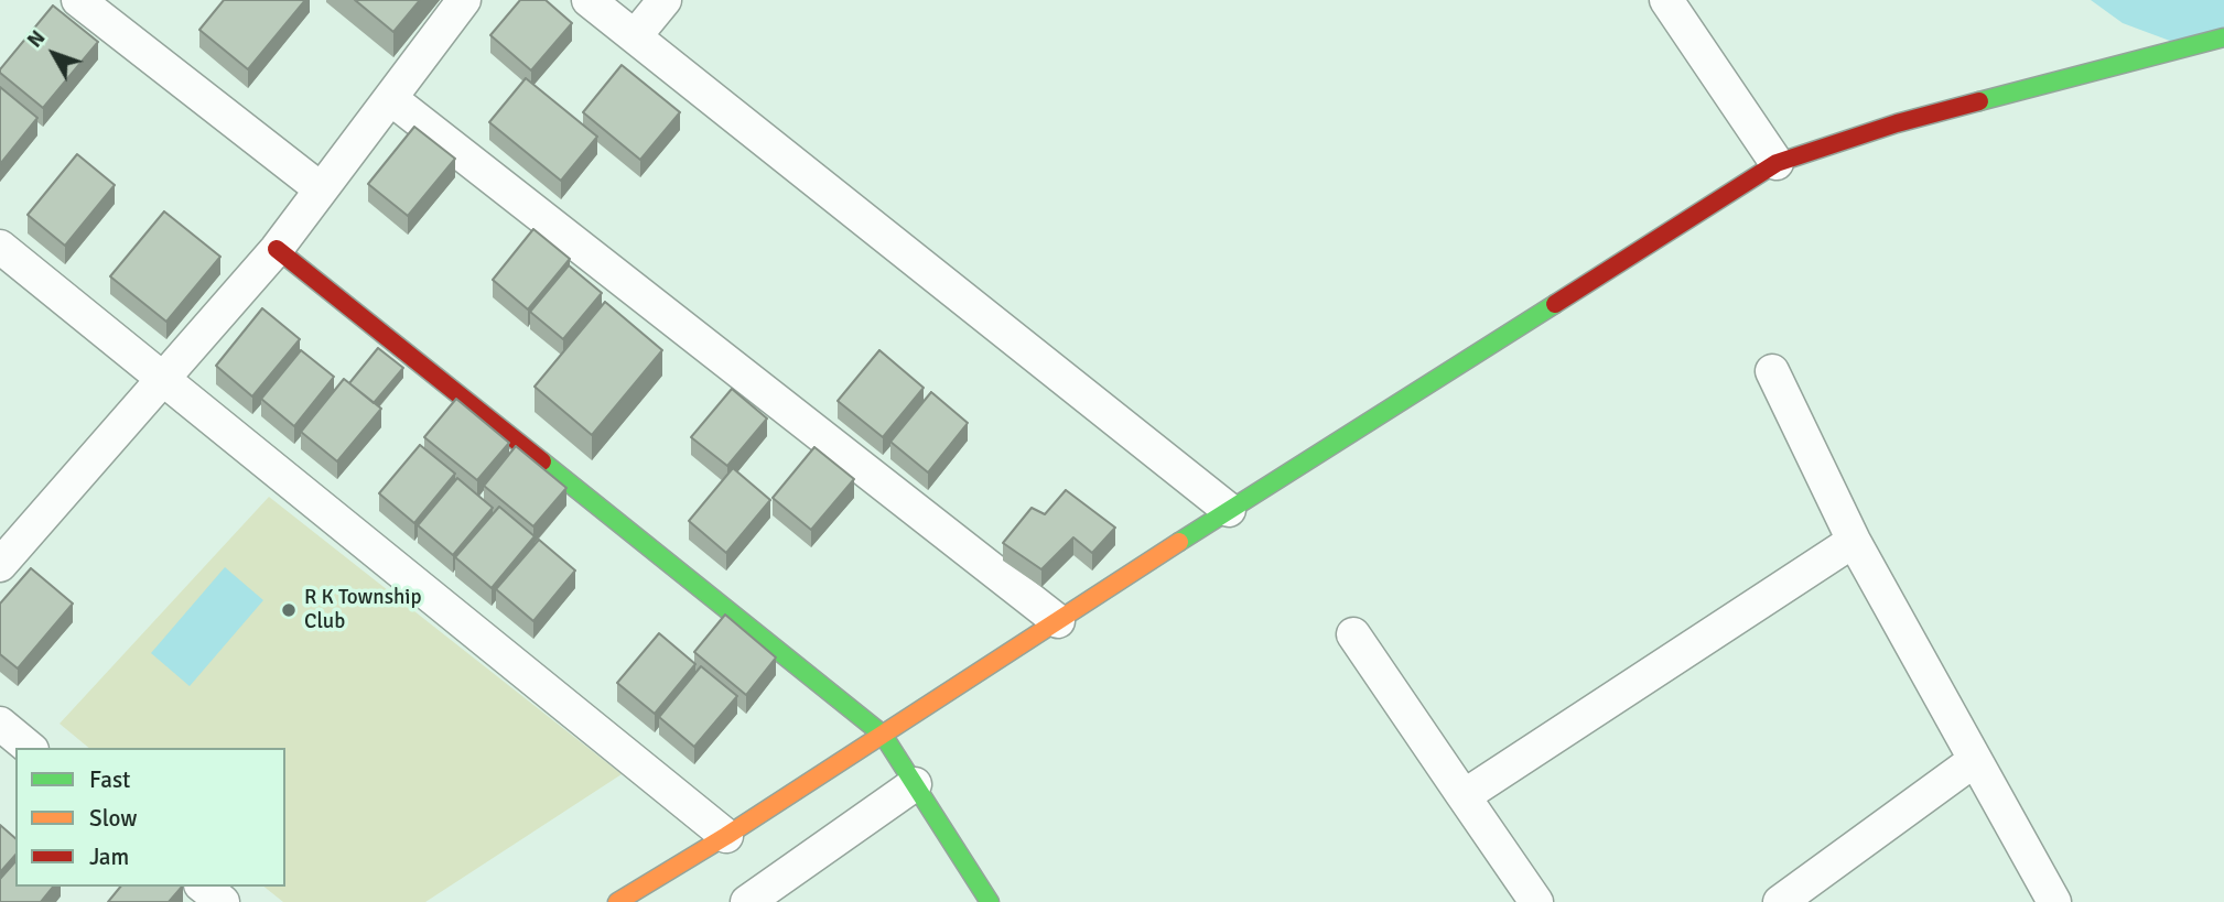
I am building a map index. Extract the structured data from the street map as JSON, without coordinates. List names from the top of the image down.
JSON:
{
  "places": ["R K Township Club"],
  "legend": ["Fast", "Slow", "Jam"],
  "north": "top left"
}
